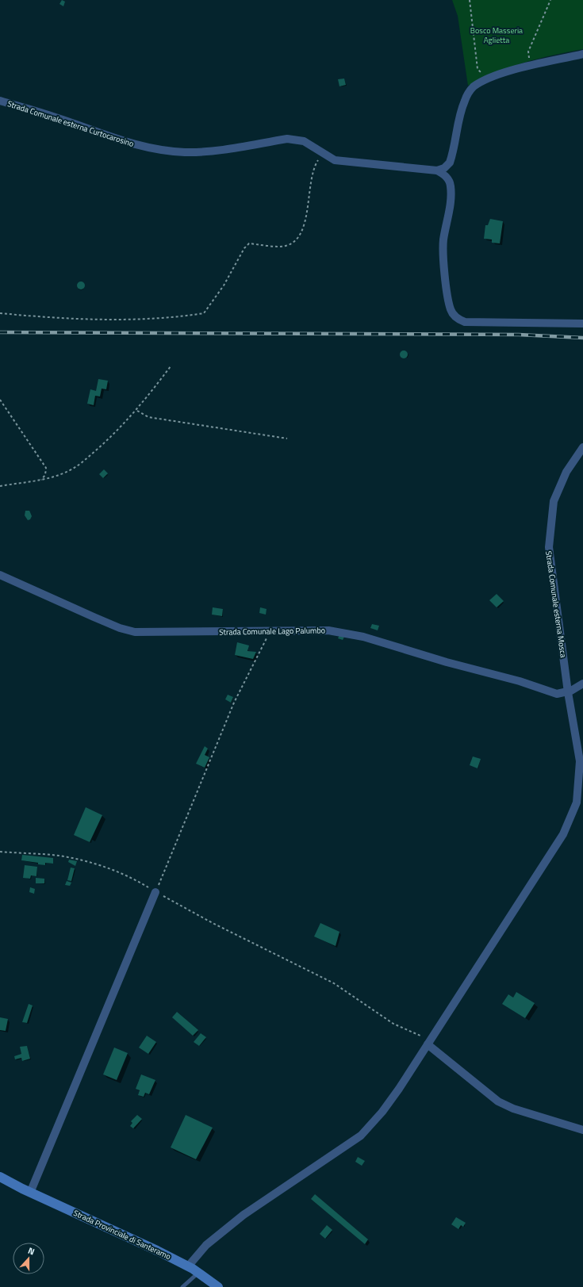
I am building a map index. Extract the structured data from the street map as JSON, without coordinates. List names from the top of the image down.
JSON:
{
  "streets": {
    "main road": ["Strada Provinciale di Santeramo"],
    "street": ["Strada Comunale esterna Curtocarosino", "Strada Comunale esterna Mosca", "Strada Comunale Lago Palumbo"]
  },
  "crossings": [
    ["Strada Comunale esterna Mosca", "Strada Comunale Lago Palumbo"],
    ["Strada Comunale esterna Mosca", "Strada Provinciale di Santeramo"]
  ],
  "parks": ["Bosco Masseria Aglietta"],
  "north": "top"
}
